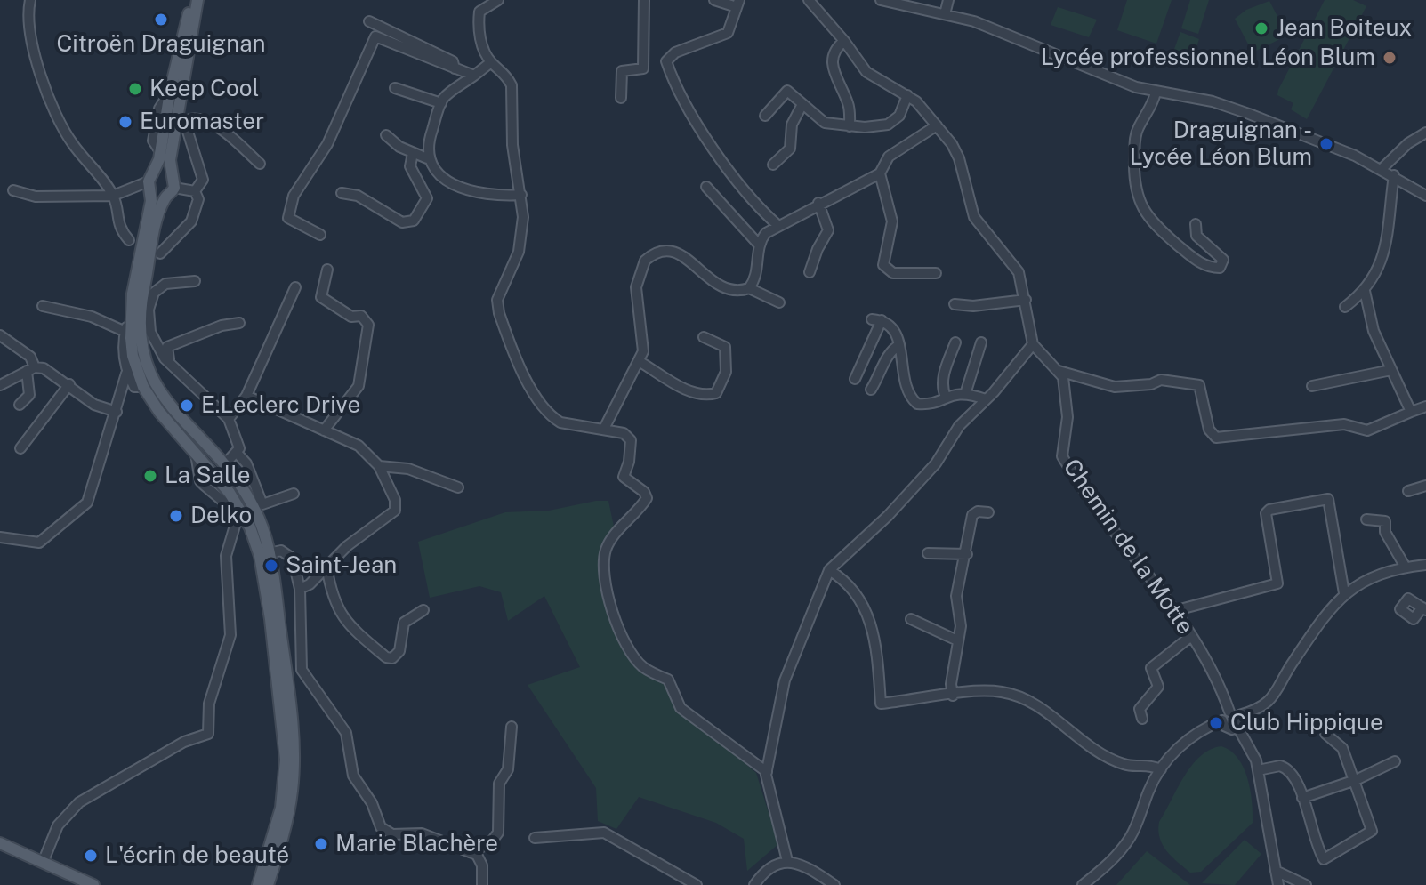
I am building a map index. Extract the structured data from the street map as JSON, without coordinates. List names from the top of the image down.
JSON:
{
  "streets": {
    "street": ["Chemin de la Motte"]
  },
  "places": [
    "Citroën Draguignan",
    "Jean Boiteux",
    "Lycée professionnel Léon Blum",
    "Keep Cool",
    "Euromaster",
    "Draguignan - Lycée Léon Blum",
    "E.Leclerc Drive",
    "La Salle",
    "Delko",
    "Saint-Jean",
    "Club Hippique",
    "Marie Blachère",
    "L'écrin de beauté"
  ]
}
